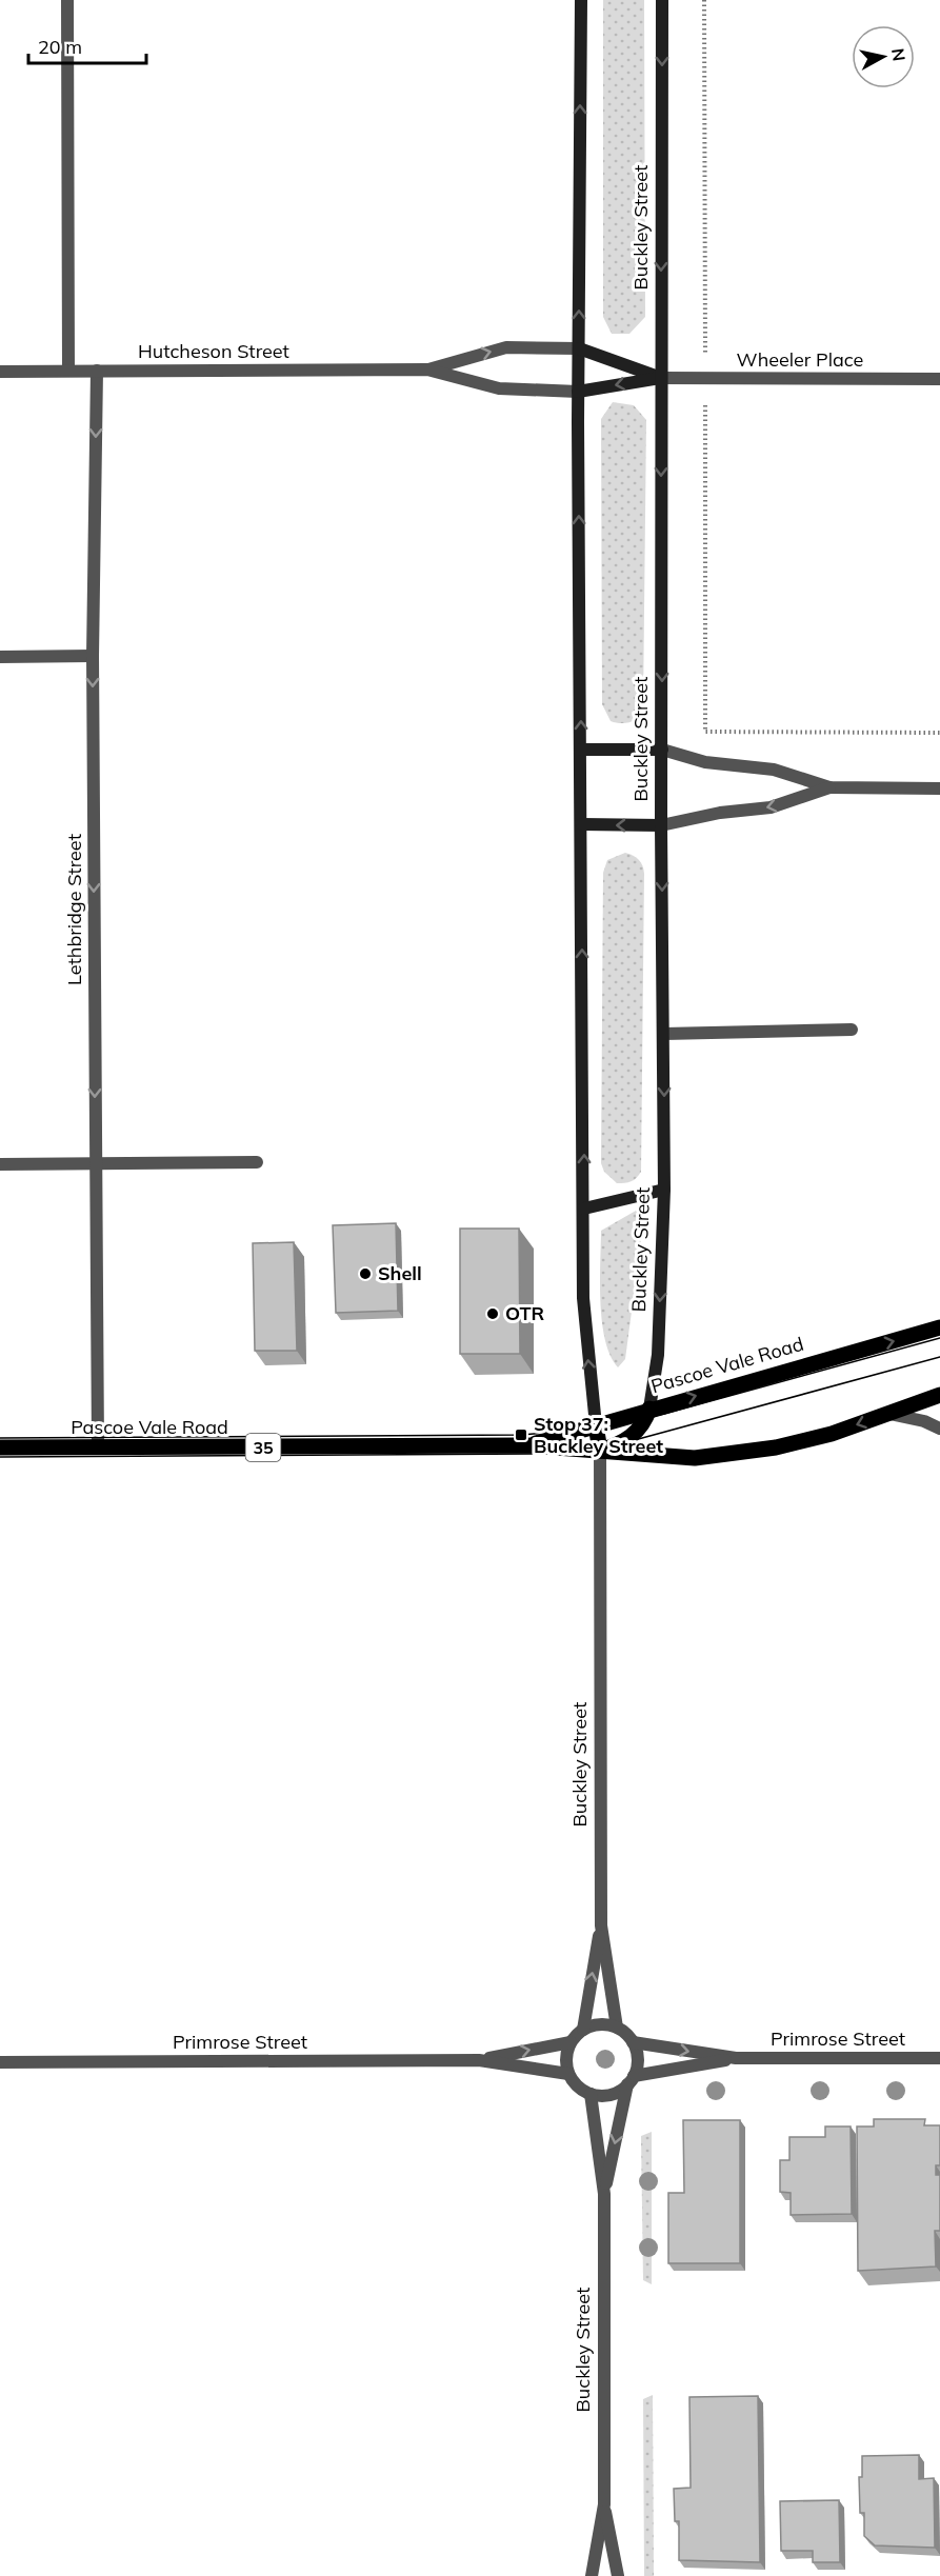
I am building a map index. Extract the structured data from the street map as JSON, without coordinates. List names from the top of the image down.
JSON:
{
  "streets": {
    "main road": ["Buckley Street", "Pascoe Vale Road", "35"],
    "street": [
      "Hutcheson Street",
      "Wheeler Place",
      "Lethbridge Street",
      "Primrose Street"
    ]
  },
  "crossings": [
    ["Buckley Street", "Hutcheson Street"],
    ["Buckley Street", "Wheeler Place"],
    ["Buckley Street", "Pascoe Vale Road"],
    ["Buckley Street", "Primrose Street"],
    ["Hutcheson Street", "Lethbridge Street"],
    ["Lethbridge Street", "Pascoe Vale Road"]
  ],
  "one_way": ["Lethbridge Street"],
  "places": {
    "other": ["Shell", "OTR"],
    "transit": ["Stop 37: Buckley Street"]
  },
  "scale_bar": "20 m",
  "north": "right"
}
